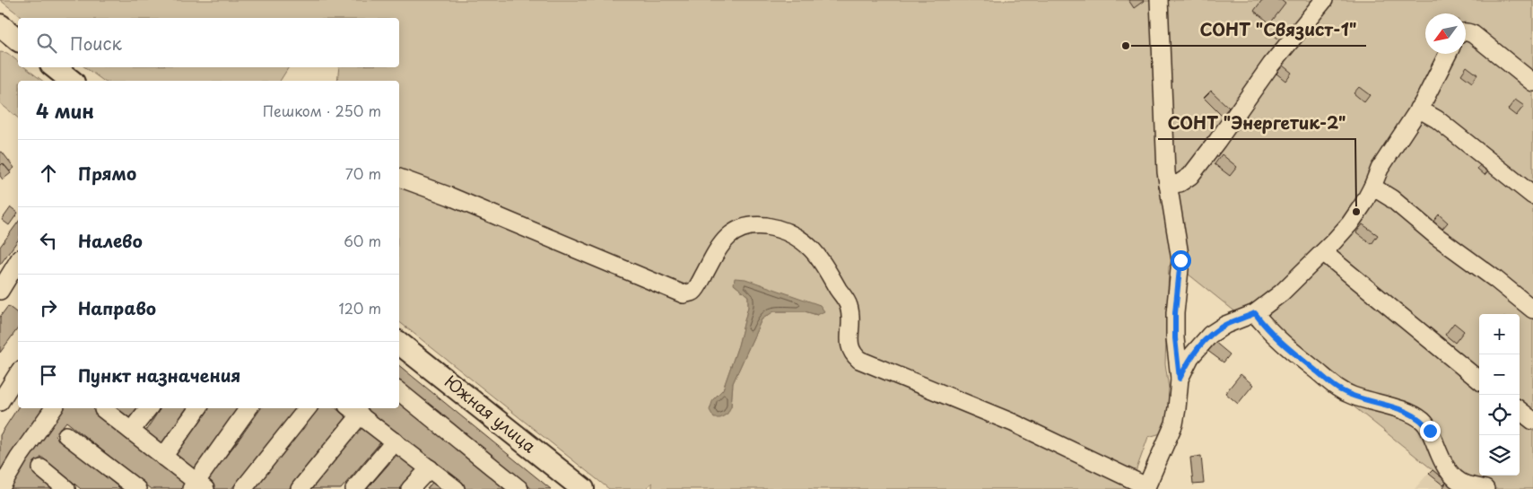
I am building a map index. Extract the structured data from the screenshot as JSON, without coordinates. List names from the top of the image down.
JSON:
{
  "streets": {
    "main road": ["Южная улица"]
  },
  "places": ["СОНТ \"Связист-1\"", "СОНТ \"Энергетик-2\""],
  "north": "bottom left",
  "page": {
    "search": "Поиск",
    "heading": ["4 мин", "Пешком · 250 m"],
    "list": [
      ["Прямо", "70 m"],
      ["Налево", "60 m"],
      ["Направо", "120 m"],
      "Пункт назначения"
    ],
    "map_buttons": ["+", "−"]
  }
}
